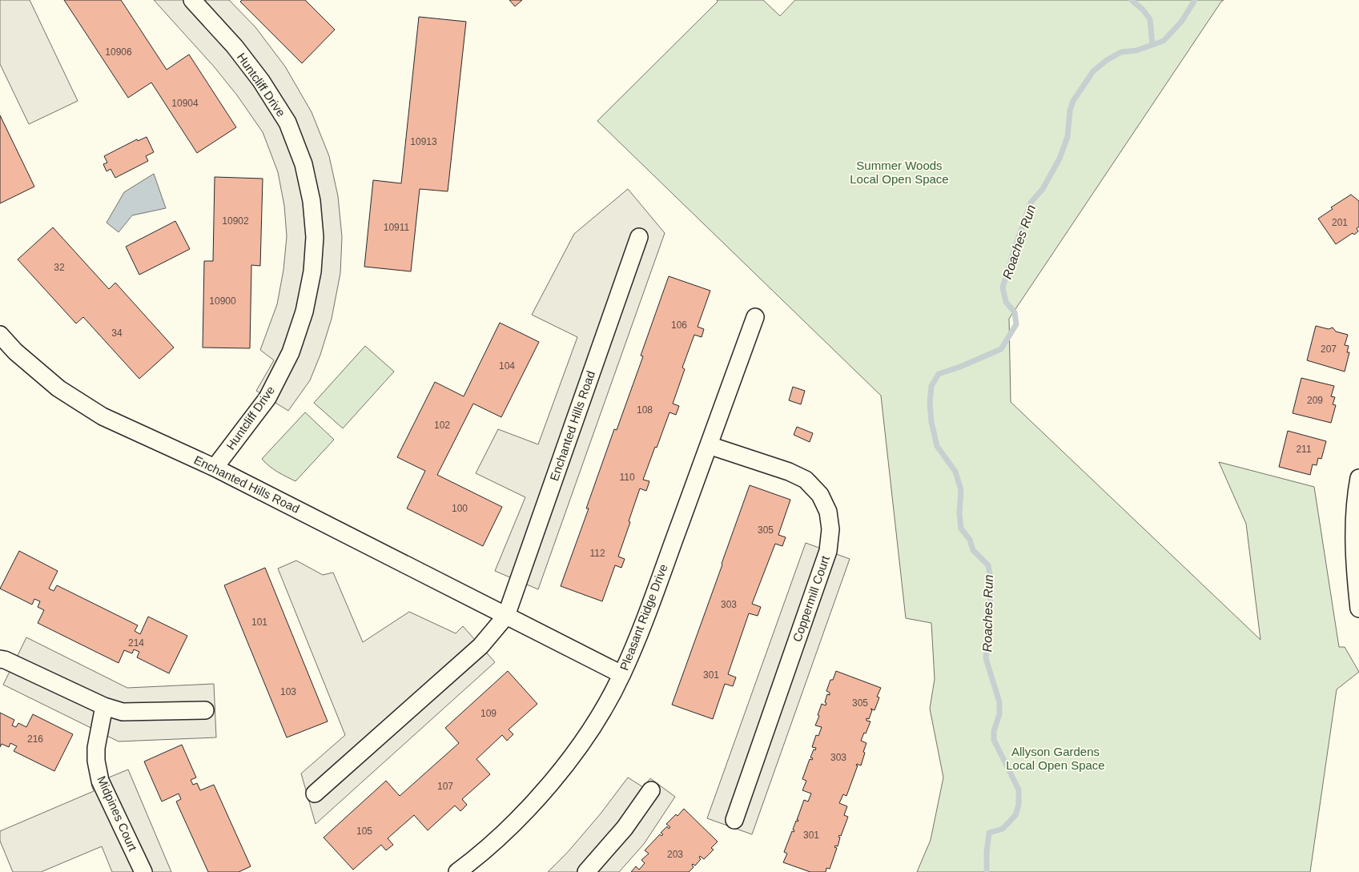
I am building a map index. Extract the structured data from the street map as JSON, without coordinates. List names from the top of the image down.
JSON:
{
  "streets": {
    "street": [
      "Huntcliff Drive",
      "Enchanted Hills Road",
      "Coppermill Court",
      "Pleasant Ridge Drive",
      "Midpines Court"
    ]
  },
  "crossings": [
    ["Huntcliff Drive", "Enchanted Hills Road"],
    ["Enchanted Hills Road", "Pleasant Ridge Drive"],
    ["Coppermill Court", "Pleasant Ridge Drive"]
  ],
  "water": ["Roaches Run"],
  "parks": ["Summer Woods Local Open Space", "Allyson Gardens Local Open Space"],
  "house_numbers": [
    "10906",
    "10904",
    "10913",
    "10902",
    "201",
    "10911",
    "32",
    "10900",
    "106",
    "34",
    "207",
    "104",
    "209",
    "108",
    "102",
    "211",
    "110",
    "100",
    "305",
    "112",
    "303",
    "101",
    "214",
    "301",
    "103",
    "305",
    "109",
    "216",
    "303",
    "107",
    "105",
    "301",
    "203"
  ]
}
